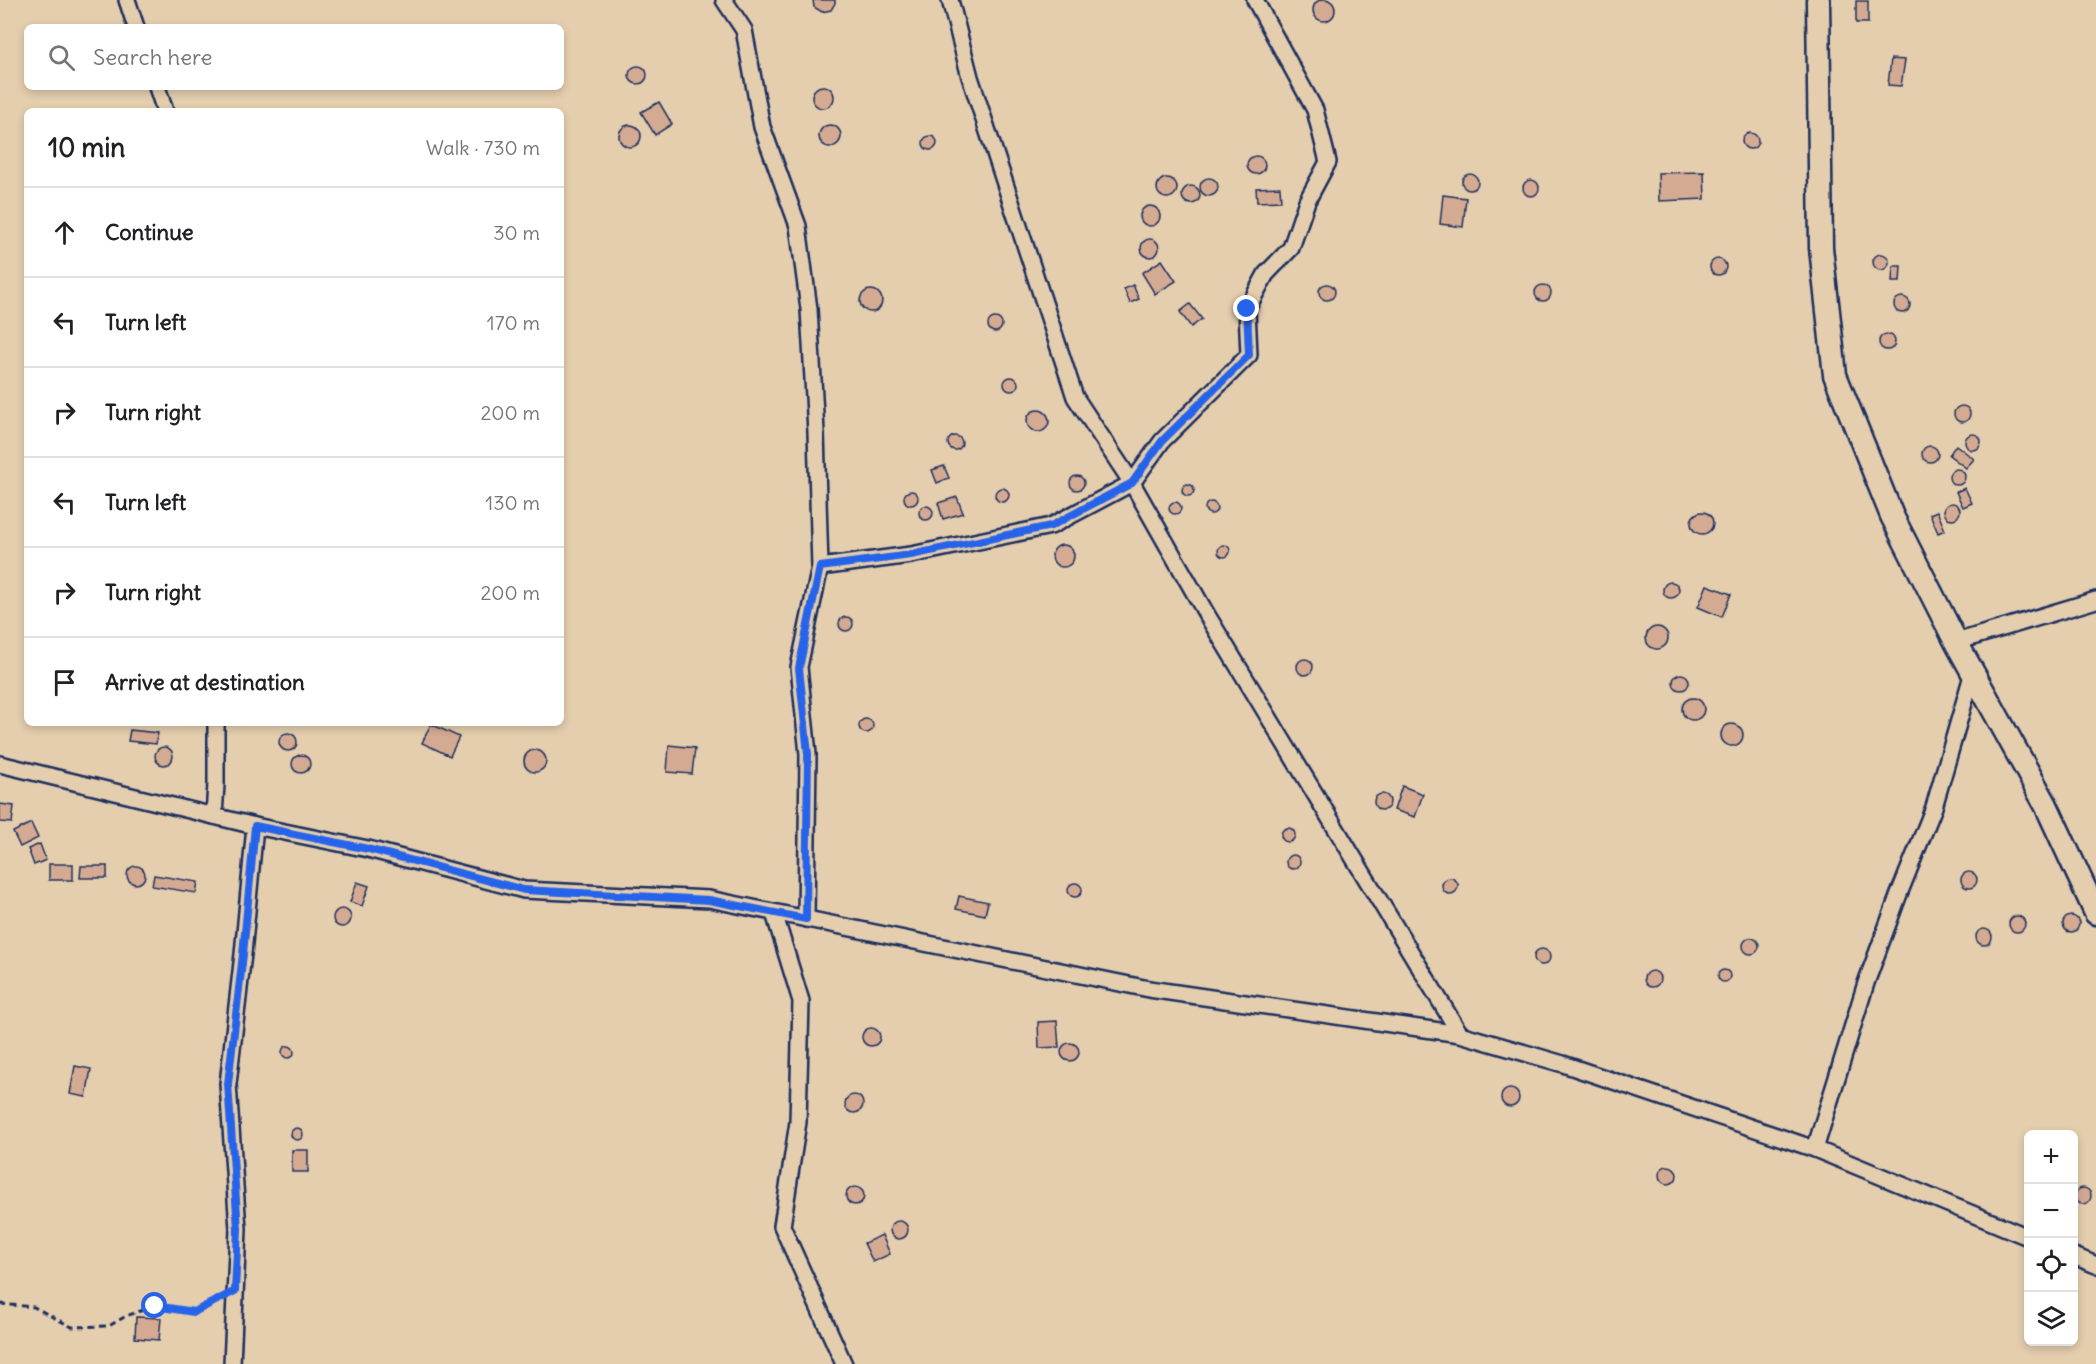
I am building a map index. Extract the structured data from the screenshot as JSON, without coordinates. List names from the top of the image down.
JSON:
{
  "page": {
    "search": "Search here",
    "heading": ["10 min", "Walk · 730 m"],
    "list": [
      ["Continue", "30 m"],
      ["Turn left", "170 m"],
      ["Turn right", "200 m"],
      ["Turn left", "130 m"],
      ["Turn right", "200 m"],
      "Arrive at destination"
    ],
    "map_buttons": ["+", "−"]
  }
}
